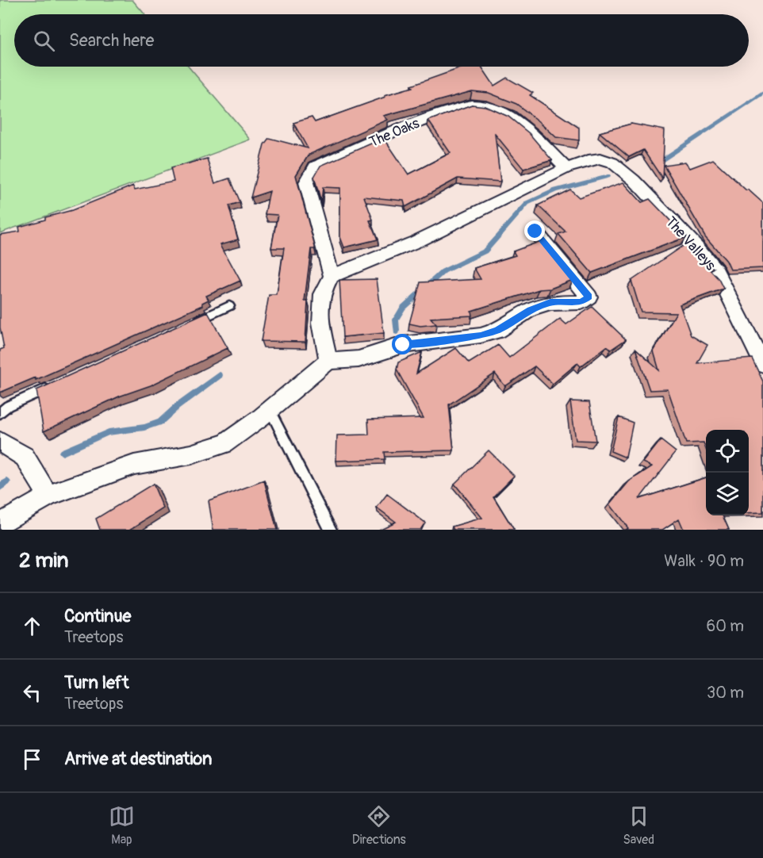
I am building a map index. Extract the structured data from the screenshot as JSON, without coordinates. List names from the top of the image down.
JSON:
{
  "streets": {
    "street": ["The Oaks", "The Valleys"]
  },
  "crossings": [
    ["The Oaks", "The Valleys"]
  ],
  "page": {
    "search": "Search here",
    "heading": ["2 min", "Walk · 90 m"],
    "list": [
      ["Continue", "Treetops", "60 m"],
      ["Turn left", "Treetops", "30 m"],
      "Arrive at destination"
    ],
    "nav": ["Map", "Directions", "Saved"]
  }
}
